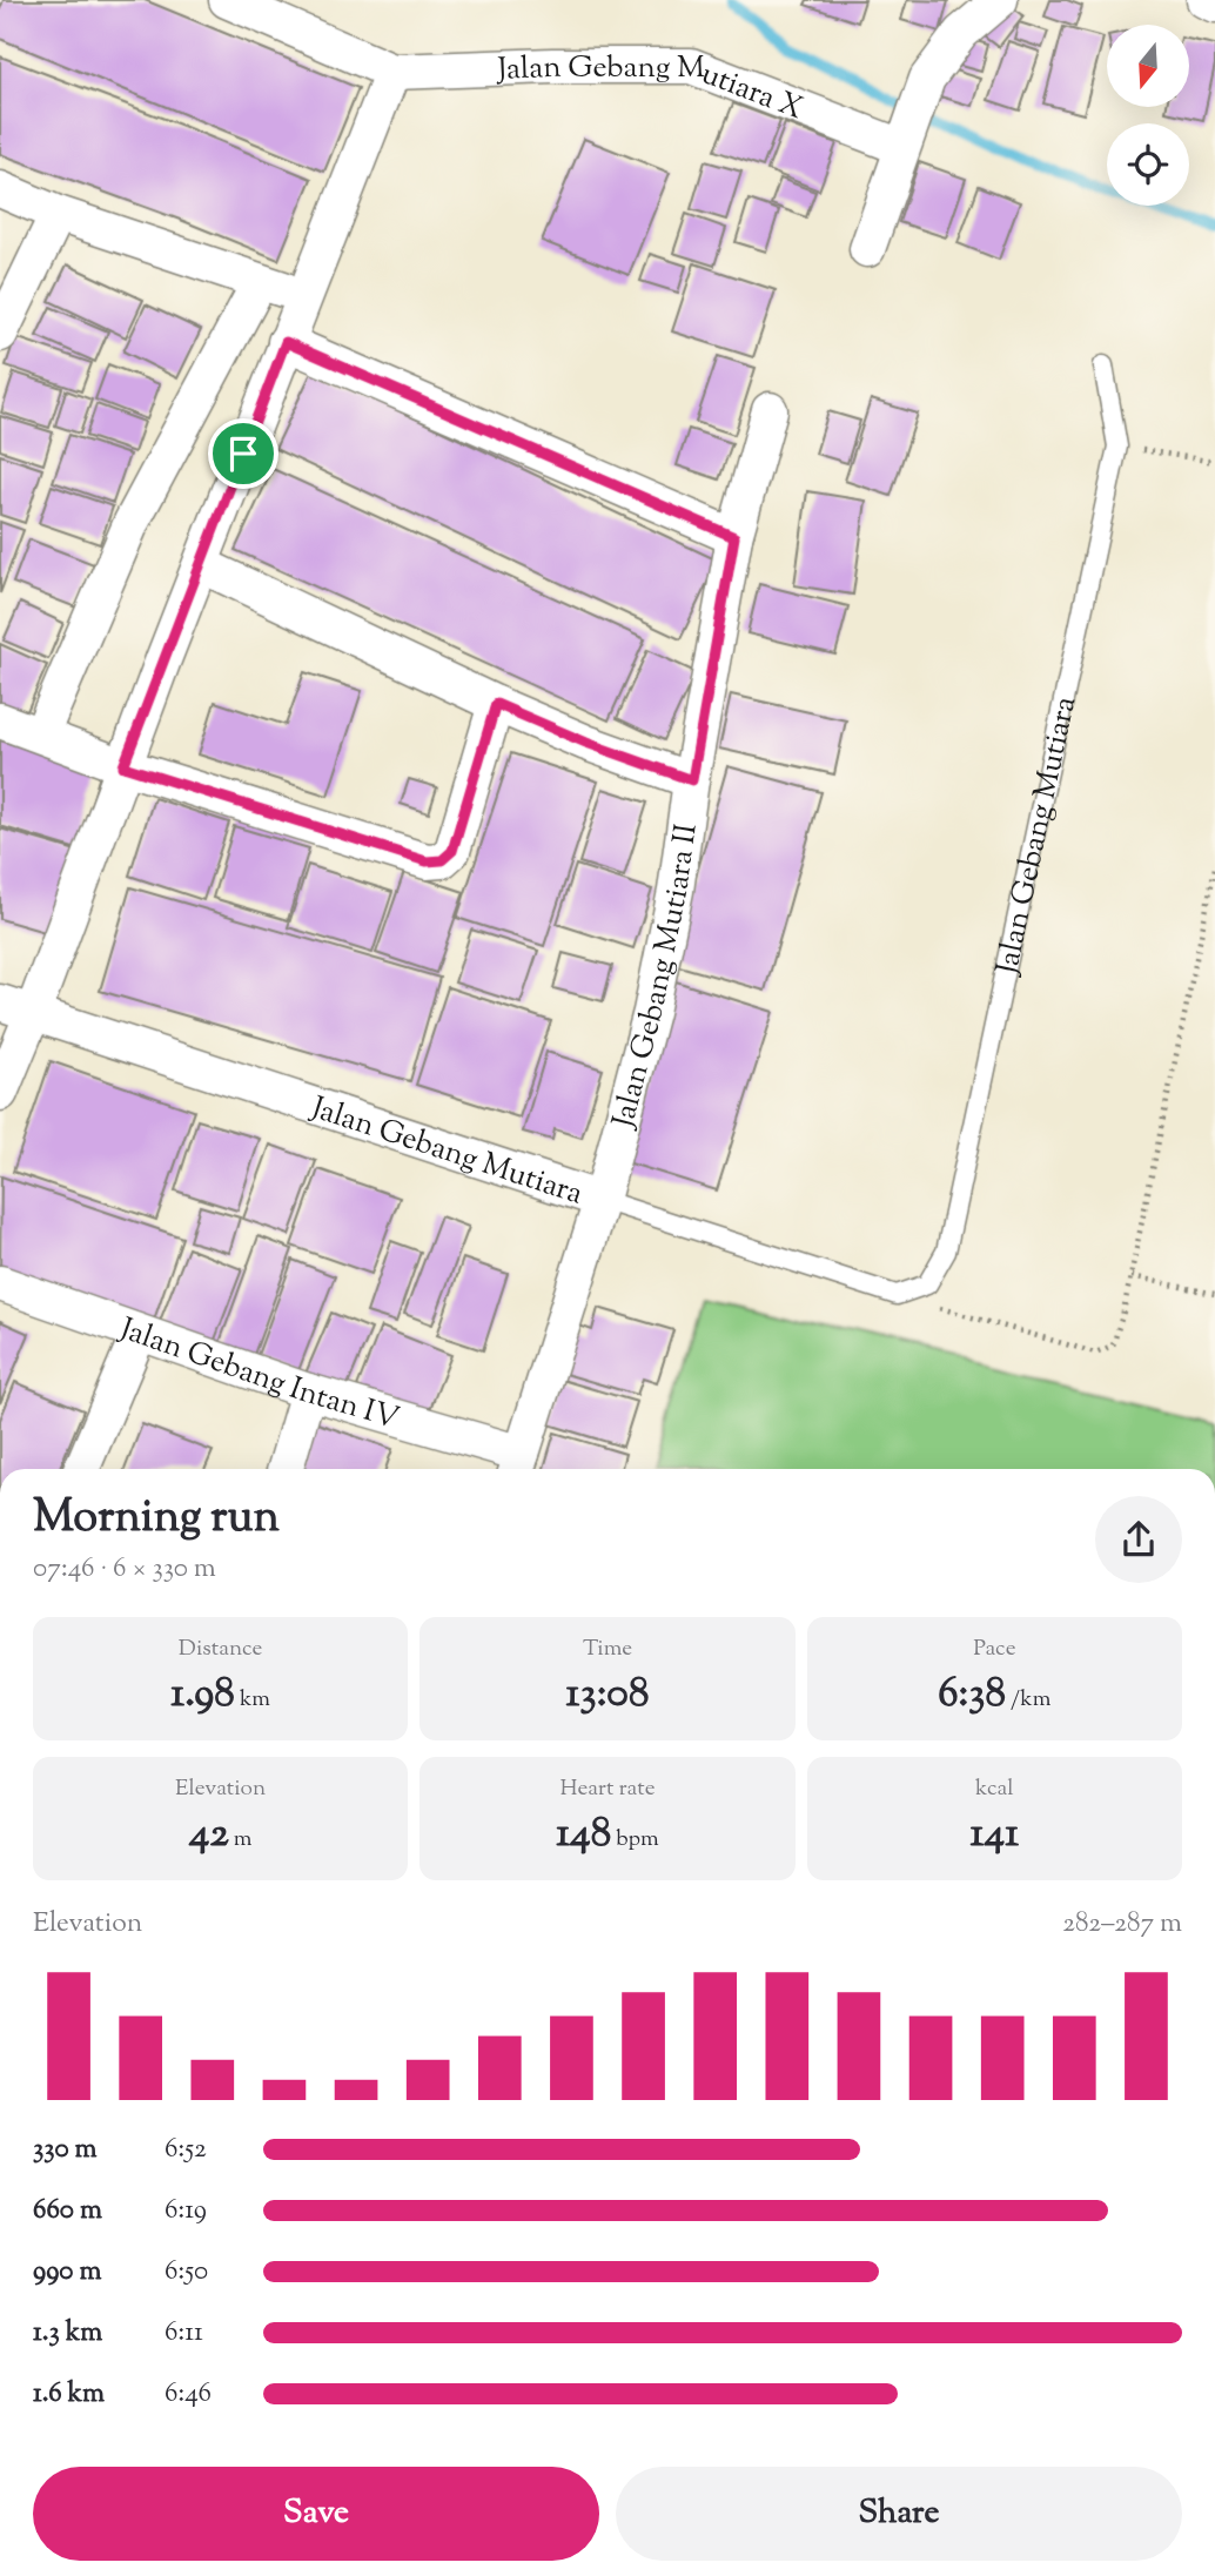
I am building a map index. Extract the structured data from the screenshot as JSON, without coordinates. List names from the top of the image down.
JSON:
{
  "streets": {
    "street": [
      "Jalan Gebang Mutiara X",
      "Jalan Gebang Mutiara",
      "Jalan Gebang Mutiara II",
      "Jalan Gebang Intan IV"
    ]
  },
  "crossings": [
    ["Jalan Gebang Mutiara", "Jalan Gebang Mutiara II"],
    ["Jalan Gebang Mutiara II", "Jalan Gebang Intan IV"]
  ],
  "north": "bottom",
  "page": {
    "heading": ["Morning run", "07:46 · 6 × 330 m"],
    "stats": [
      ["Distance", "1.98 km"],
      ["Time", "13:08"],
      ["Pace", "6:38 /km"],
      ["Elevation", "42 m"],
      ["Heart rate", "148 bpm"],
      ["kcal", "141"]
    ],
    "chart": ["Elevation", "282–287 m"],
    "list": [
      {
        "name": "330 m",
        "note": "6:52"
      },
      {
        "name": "660 m",
        "note": "6:19"
      },
      {
        "name": "990 m",
        "note": "6:50"
      },
      {
        "name": "1.3 km",
        "note": "6:11"
      },
      {
        "name": "1.6 km",
        "note": "6:46"
      }
    ],
    "buttons": ["Save", "Share"]
  }
}
